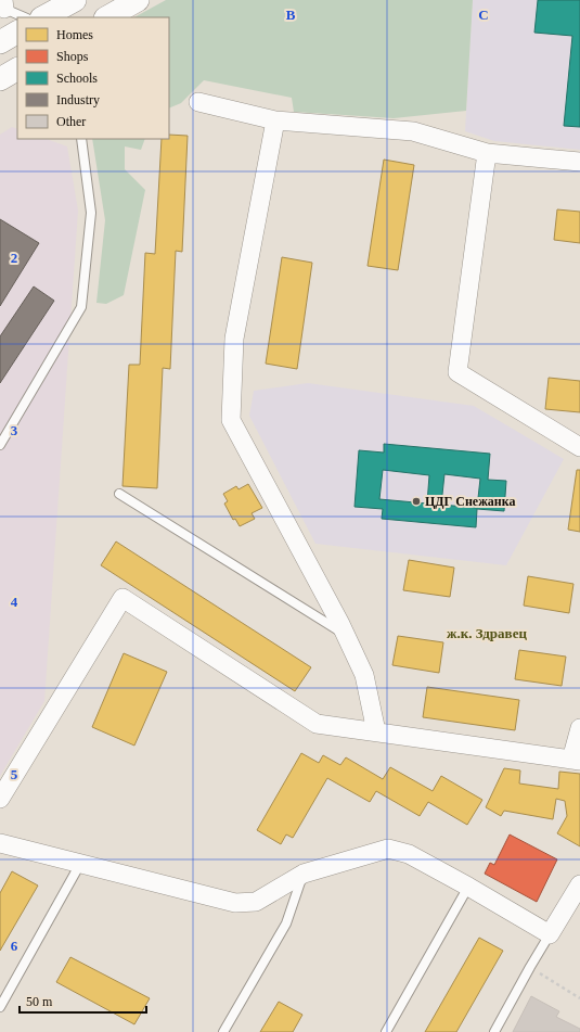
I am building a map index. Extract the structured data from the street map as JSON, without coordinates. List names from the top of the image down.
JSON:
{
  "districts": ["ж.к. Здравец"],
  "places": ["ЦДГ Снежанка"],
  "legend": [
    "Homes",
    "Shops",
    "Schools",
    "Industry",
    "Other"
  ],
  "scale_bar": "50 m",
  "grid": {
    "columns": ["B", "C"],
    "rows": [
      "2",
      "3",
      "4",
      "5",
      "6"
    ]
  }
}
